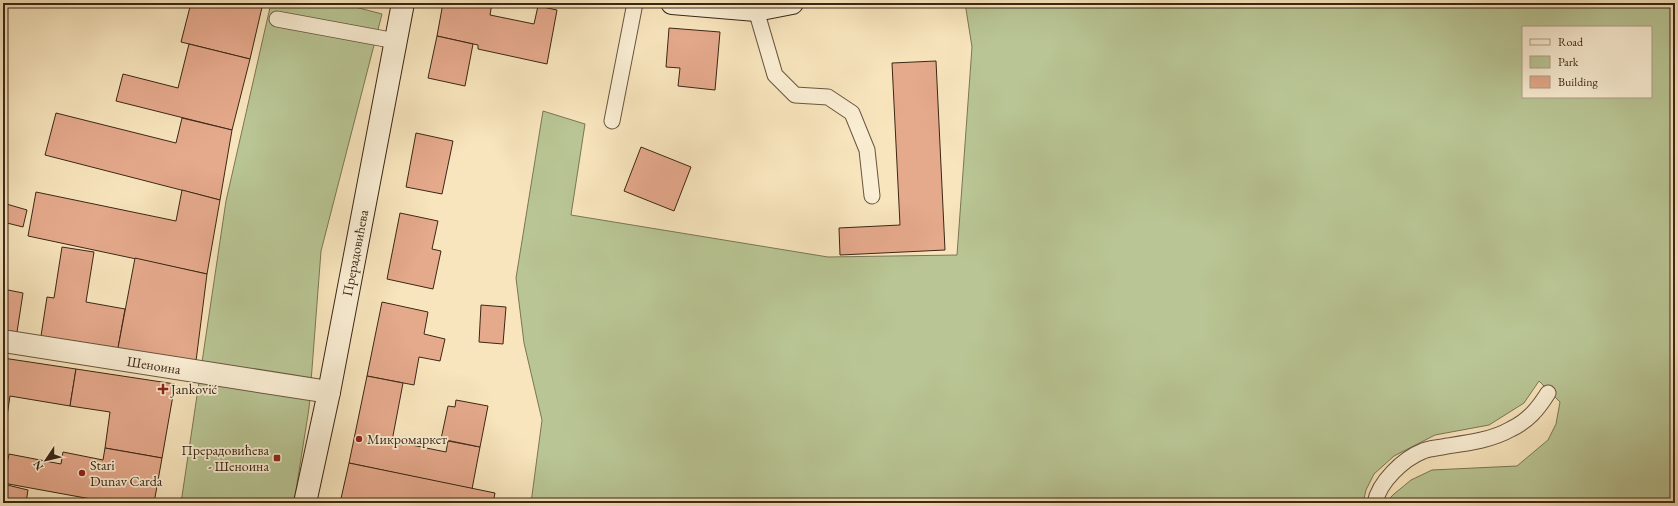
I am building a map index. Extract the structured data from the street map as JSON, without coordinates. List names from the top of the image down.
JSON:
{
  "streets": {
    "main road": ["Прерадовићева", "Шеноина"]
  },
  "crossings": [
    ["Прерадовићева", "Шеноина"]
  ],
  "places": {
    "health": ["Janković"],
    "other": ["Микромаркет", "Stari Dunav Carda"],
    "transit": ["Прерадовићева - Шеноина"]
  },
  "legend": ["Road", "Park", "Building"],
  "north": "bottom left"
}
